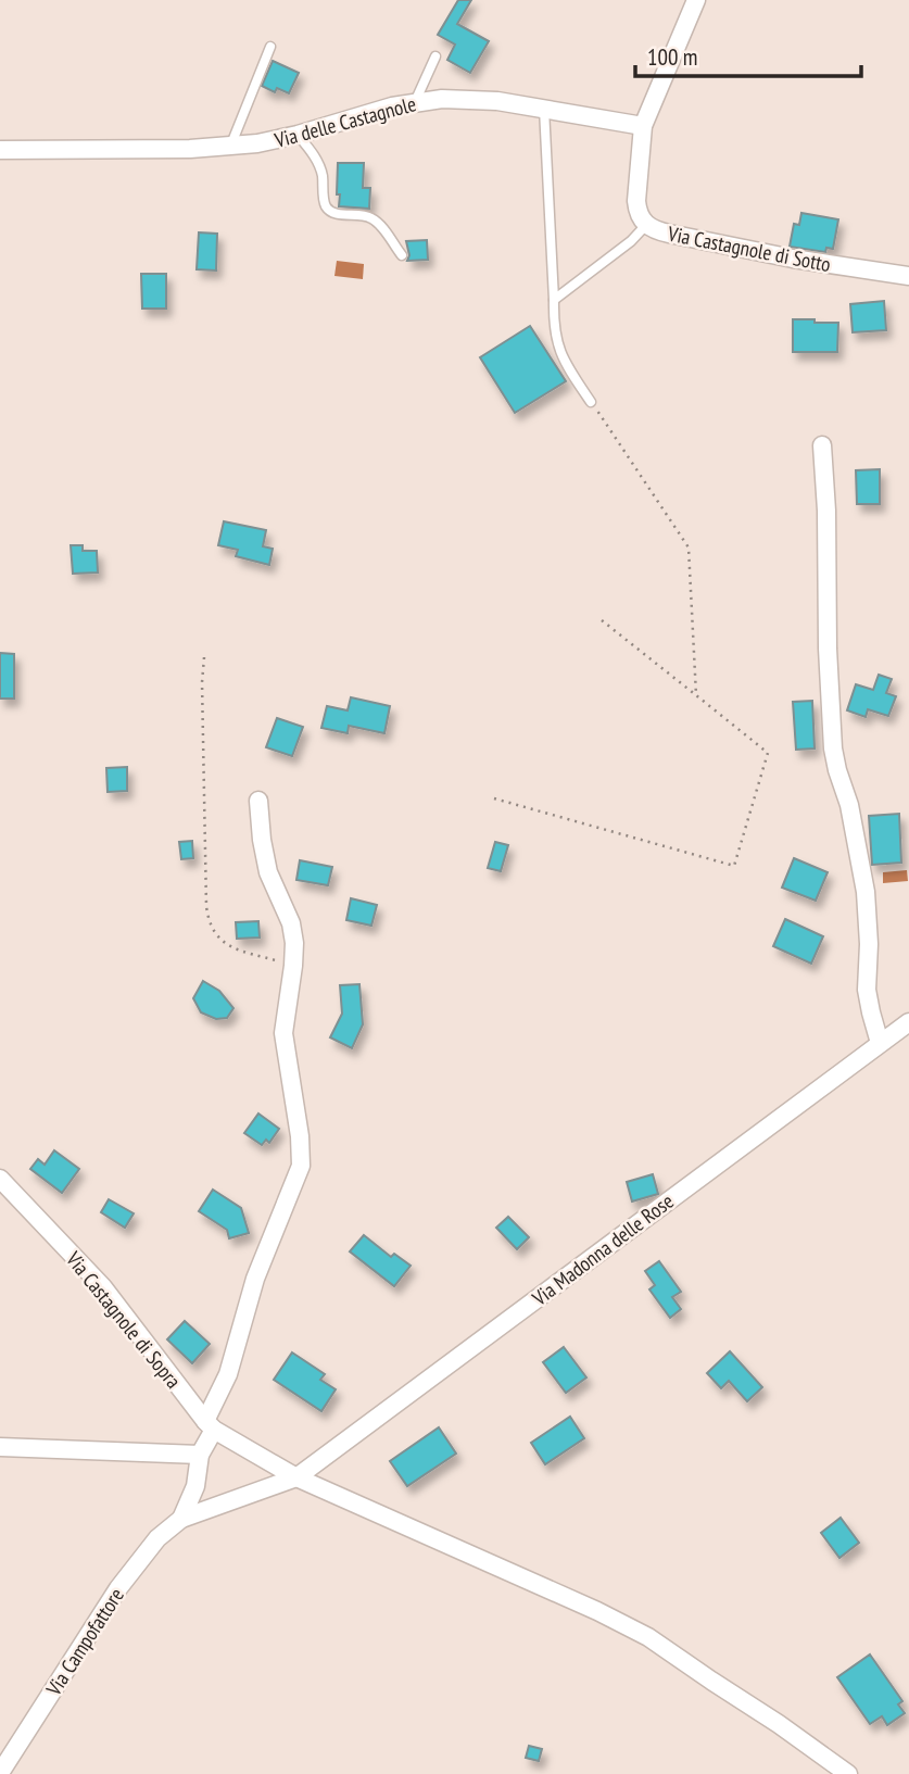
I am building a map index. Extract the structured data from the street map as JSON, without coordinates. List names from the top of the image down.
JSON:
{
  "streets": {
    "street": [
      "Via delle Castagnole",
      "Via Castagnole di Sotto",
      "Via Madonna delle Rose",
      "Via Castagnole di Sopra",
      "Via Campofattore"
    ]
  },
  "crossings": [
    ["Via delle Castagnole", "Via Castagnole di Sotto"],
    ["Via Madonna delle Rose", "Via Campofattore"],
    ["Via Castagnole di Sopra", "Via Campofattore"]
  ],
  "scale_bar": "100 m"
}
